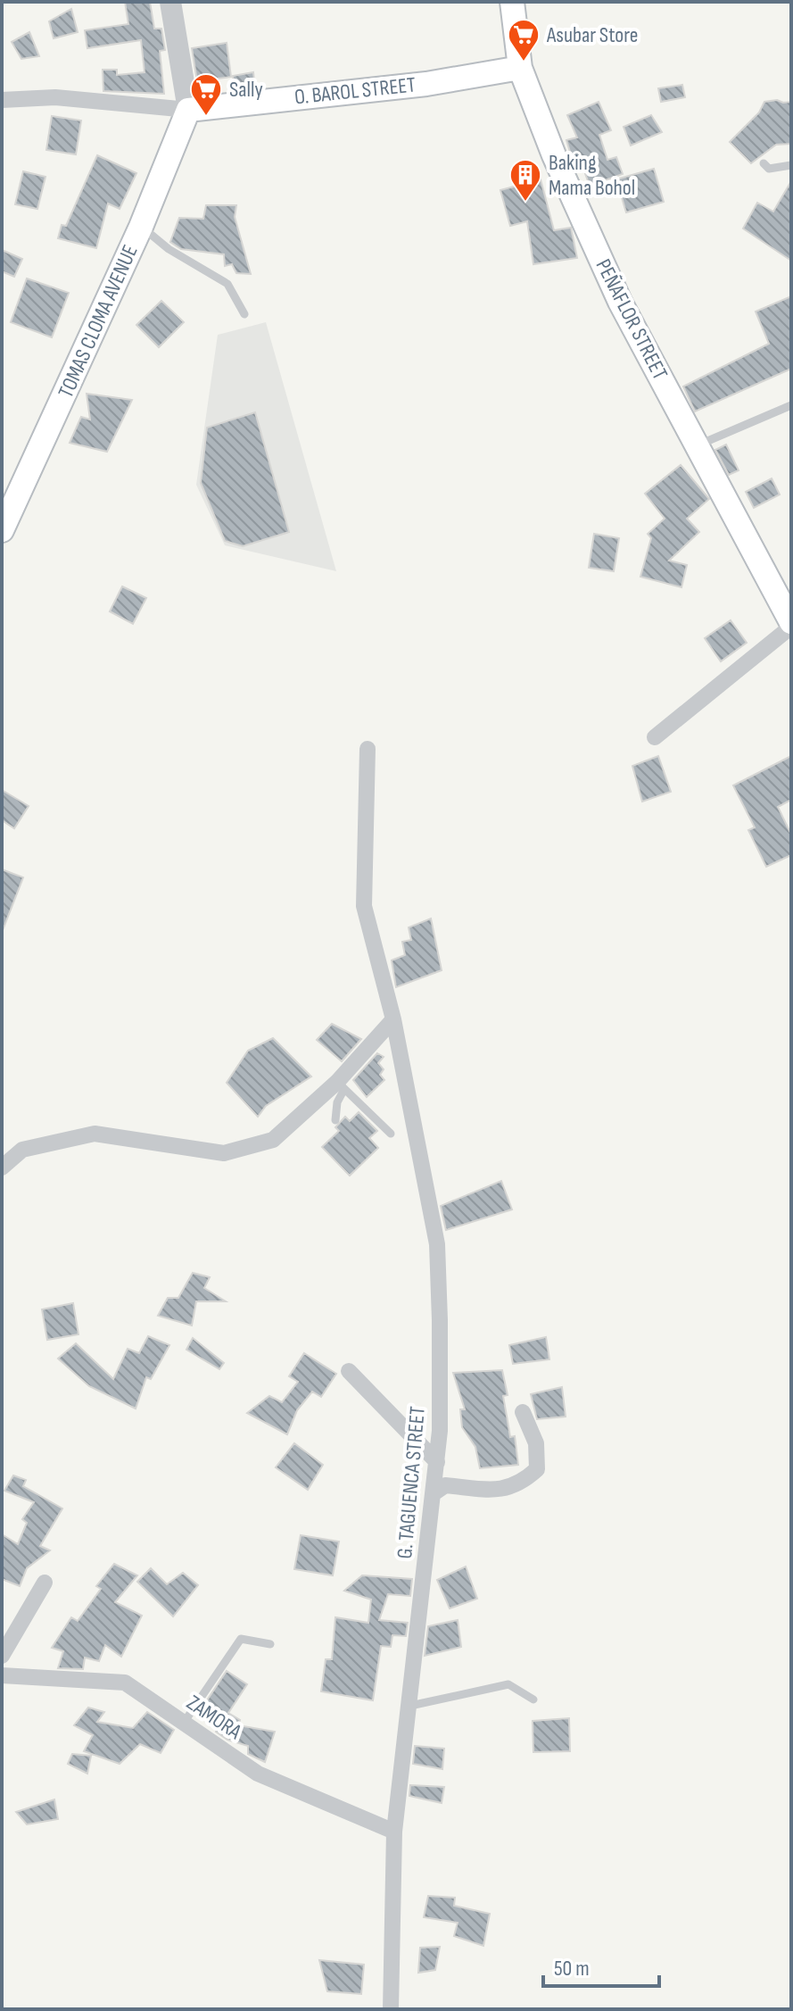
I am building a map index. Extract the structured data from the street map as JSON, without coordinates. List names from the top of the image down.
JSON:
{
  "streets": {
    "main road": ["O. BAROL STREET", "PEÑAFLOR STREET", "TOMAS CLOMA AVENUE"],
    "street": ["G. TAGUENCA STREET", "ZAMORA"]
  },
  "crossings": [
    ["O. BAROL STREET", "PEÑAFLOR STREET"],
    ["O. BAROL STREET", "TOMAS CLOMA AVENUE"],
    ["G. TAGUENCA STREET", "ZAMORA"]
  ],
  "places": {
    "supermarket": ["Asubar Store", "Sally"],
    "building": ["Baking Mama Bohol"]
  },
  "scale_bar": "50 m"
}
